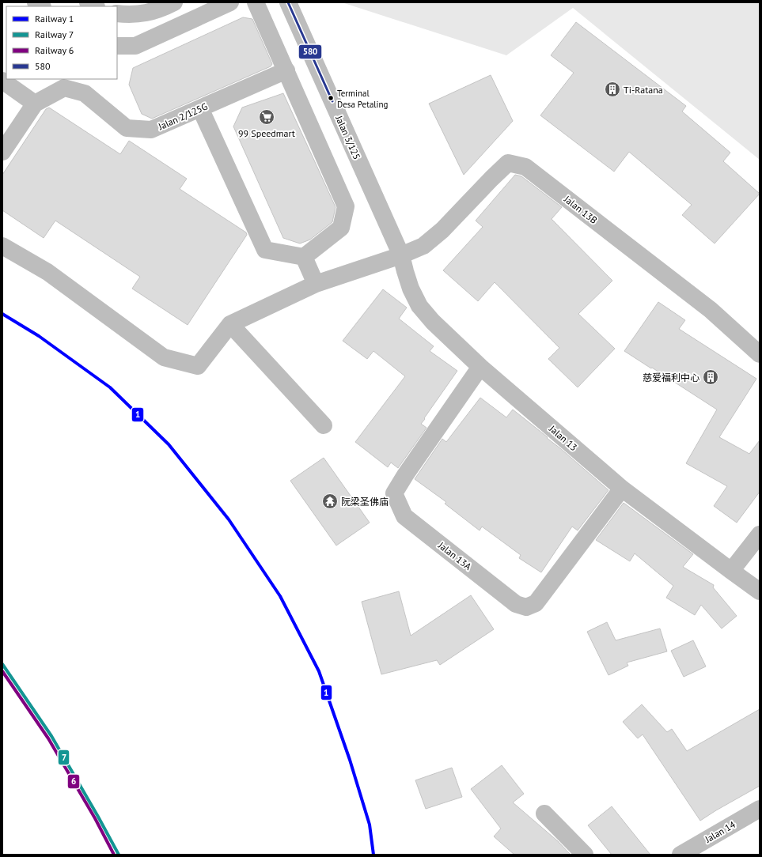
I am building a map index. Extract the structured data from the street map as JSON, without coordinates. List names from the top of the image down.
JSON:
{
  "streets": {
    "street": [
      "Jalan 2/125G",
      "Jalan 3/125",
      "Jalan 13B",
      "Jalan 13",
      "Jalan 13A",
      "Jalan 14"
    ]
  },
  "crossings": [
    ["Jalan 3/125", "Jalan 13B"],
    ["Jalan 3/125", "Jalan 13"],
    ["Jalan 13B", "Jalan 13"],
    ["Jalan 13", "Jalan 13A"]
  ],
  "places": {
    "building": ["Ti-Ratana", "慈爱福利中心"],
    "other": ["Terminal Desa Petaling"],
    "supermarket": ["99 Speedmart"],
    "temple": ["阮梁圣佛庙"]
  },
  "lines": [
    "transit line 580",
    "rail line 1",
    "rail line 7",
    "rail line 6"
  ],
  "legend": [
    "Railway 1",
    "Railway 7",
    "Railway 6",
    "580"
  ]
}
